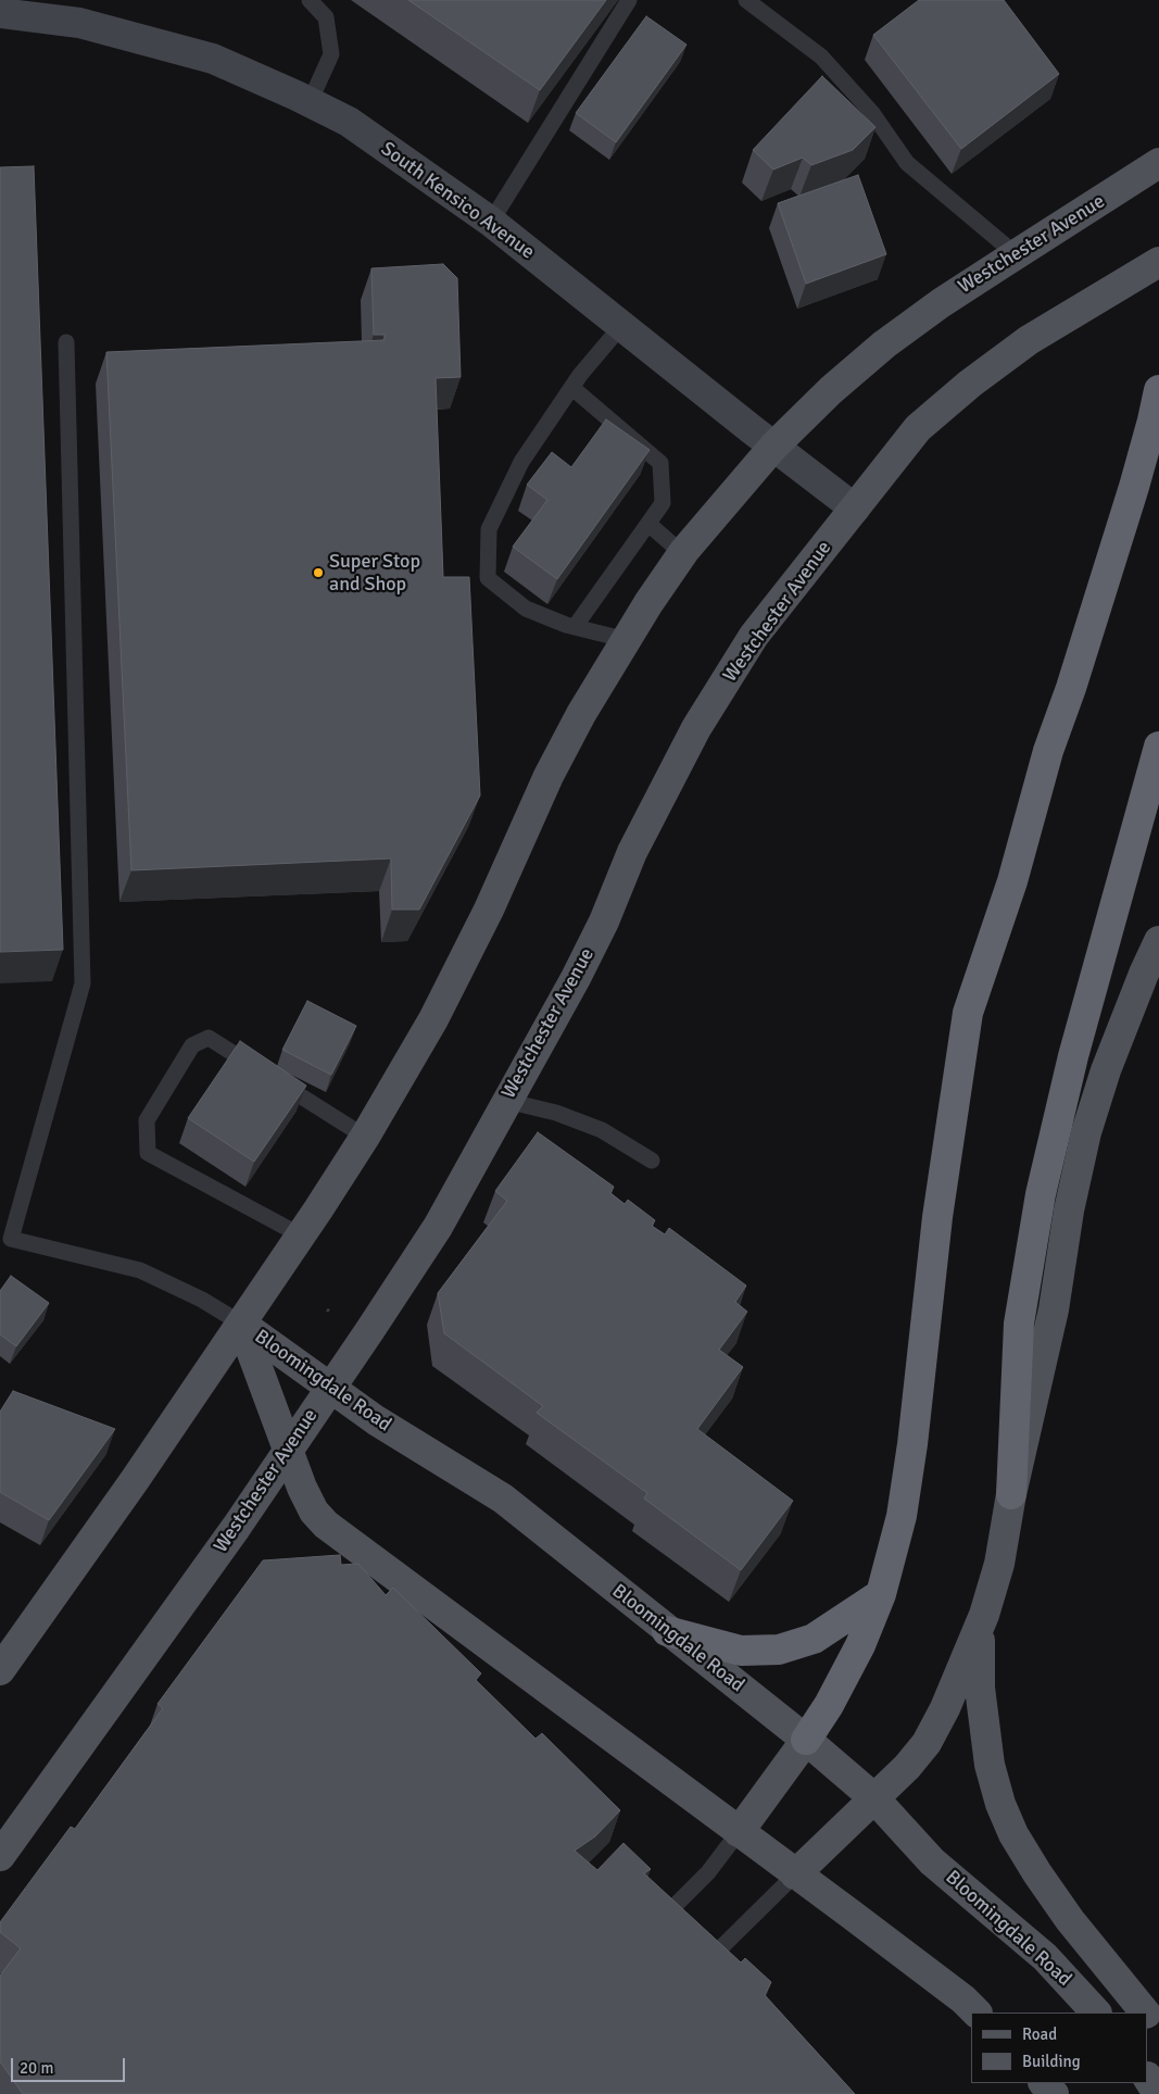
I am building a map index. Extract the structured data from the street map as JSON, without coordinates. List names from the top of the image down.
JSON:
{
  "streets": {
    "main road": ["Westchester Avenue", "Bloomingdale Road"],
    "street": ["South Kensico Avenue"]
  },
  "crossings": [
    ["South Kensico Avenue", "Westchester Avenue"],
    ["Westchester Avenue", "Bloomingdale Road"]
  ],
  "places": ["Super Stop and Shop"],
  "legend": ["Road", "Building"],
  "scale_bar": "20 m"
}
